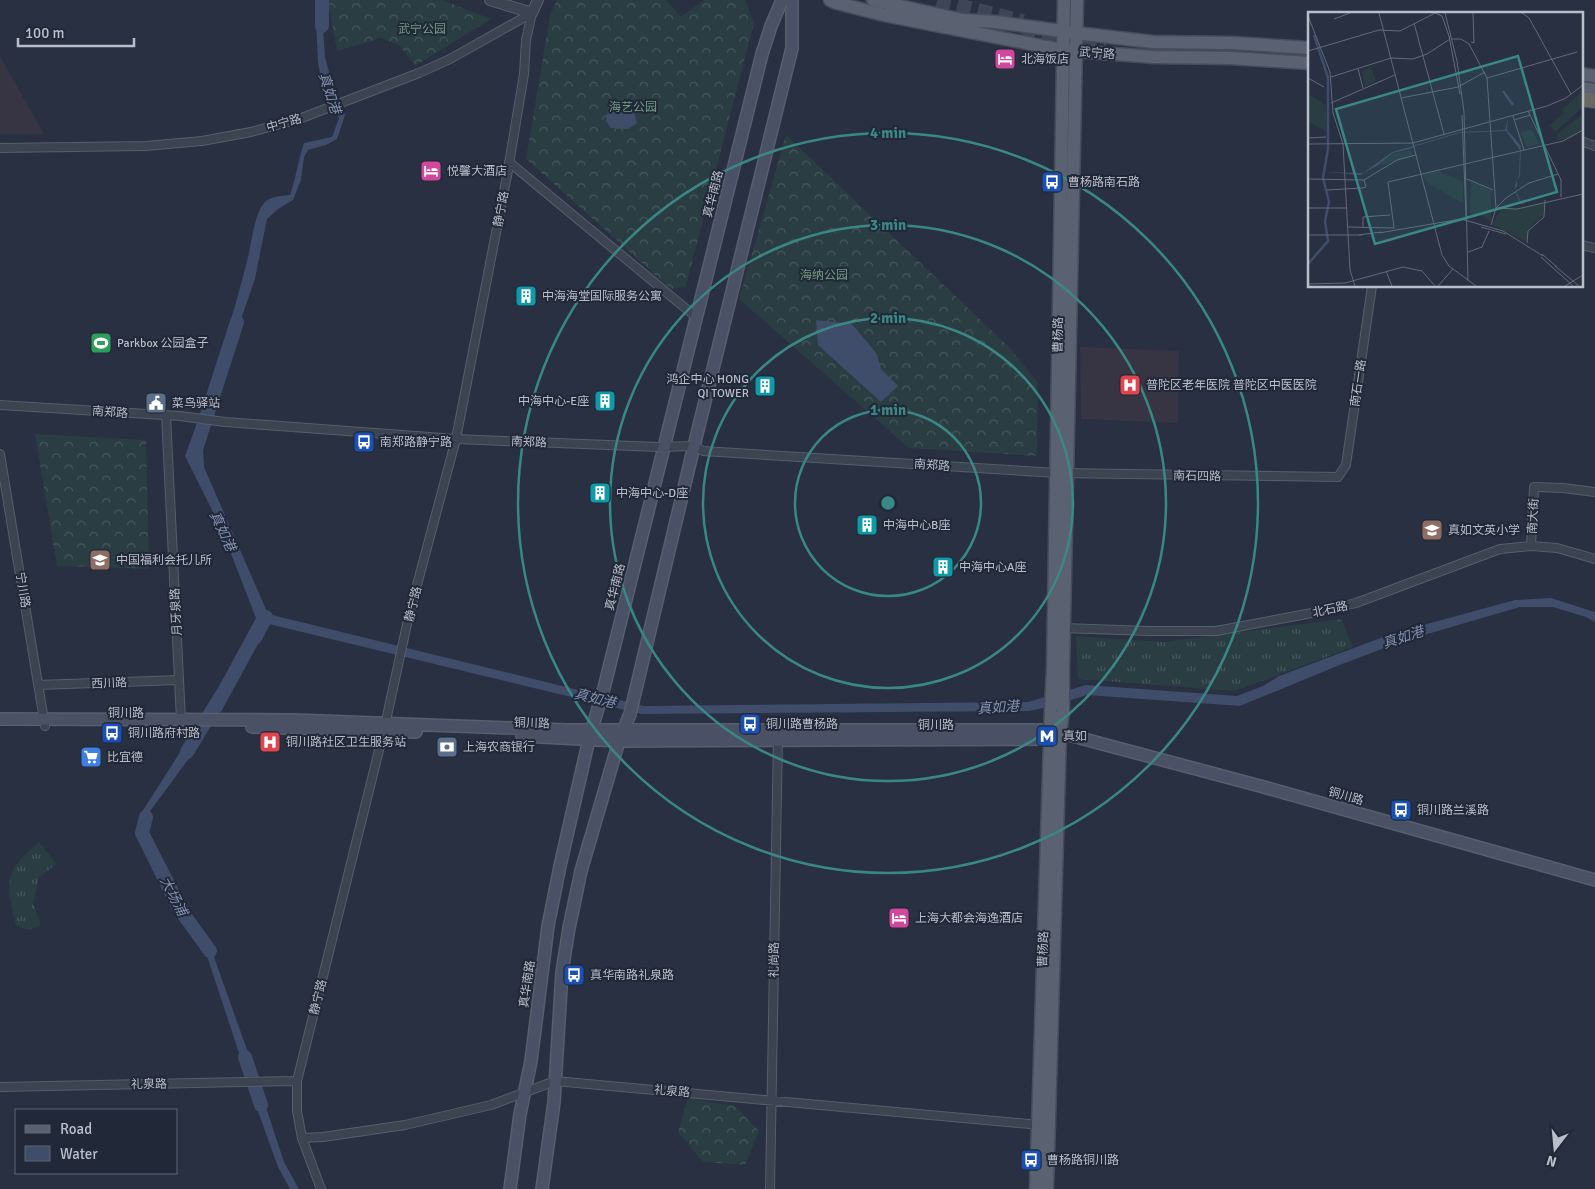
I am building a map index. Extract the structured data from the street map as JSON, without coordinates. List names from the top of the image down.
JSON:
{
  "streets": {
    "main road": [
      "武宁路",
      "真华南路",
      "曹杨路",
      "铜川路"
    ],
    "street": [
      "中宁路",
      "静宁路",
      "南石一路",
      "南郑路",
      "南石四路",
      "南大街",
      "宁川路",
      "北石路",
      "月牙泉路",
      "西川路",
      "礼尚路",
      "礼泉路"
    ]
  },
  "crossings": [
    ["武宁路", "曹杨路"],
    ["中宁路", "静宁路"],
    ["真华南路", "南郑路"],
    ["真华南路", "铜川路"],
    ["真华南路", "礼泉路"],
    ["静宁路", "南郑路"],
    ["静宁路", "铜川路"],
    ["静宁路", "礼泉路"],
    ["曹杨路", "南郑路"],
    ["曹杨路", "南石四路"],
    ["曹杨路", "北石路"],
    ["曹杨路", "铜川路"],
    ["曹杨路", "礼泉路"],
    ["南石一路", "南石四路"],
    ["南郑路", "南石四路"],
    ["南郑路", "月牙泉路"],
    ["南大街", "北石路"],
    ["宁川路", "西川路"],
    ["宁川路", "铜川路"],
    ["月牙泉路", "西川路"],
    ["月牙泉路", "铜川路"],
    ["铜川路", "礼尚路"],
    ["礼尚路", "礼泉路"]
  ],
  "water": ["真如港", "大场浦"],
  "parks": ["武宁公园", "海艺公园", "海纳公园"],
  "places": {
    "hotel": ["北海饭店", "悦馨大酒店", "上海大都会海逸酒店"],
    "bus stop": [
      "曹杨路南石路",
      "南郑路静宁路",
      "铜川路曹杨路",
      "铜川路府村路",
      "铜川路兰溪路",
      "真华南路礼泉路",
      "曹杨路铜川路"
    ],
    "building": [
      "中海海堂国际服务公寓",
      "鸿企中心 HONG QI TOWER",
      "中海中心-E座",
      "中海中心-D座",
      "中海中心B座",
      "中海中心A座"
    ],
    "sports": ["Parkbox 公园盒子"],
    "hospital": ["普陀区老年医院 普陀区中医医院", "铜川路社区卫生服务站"],
    "public building": ["菜鸟驿站"],
    "school or university": ["真如文英小学", "中国福利会托儿所"],
    "metro station": ["真如"],
    "bank": ["上海农商银行"],
    "supermarket": ["比宜德"]
  },
  "legend": ["Road", "Water"],
  "scale_bar": "100 m",
  "north": "bottom",
  "rings": [
    "4 min",
    "3 min",
    "2 min",
    "1 min"
  ]
}
